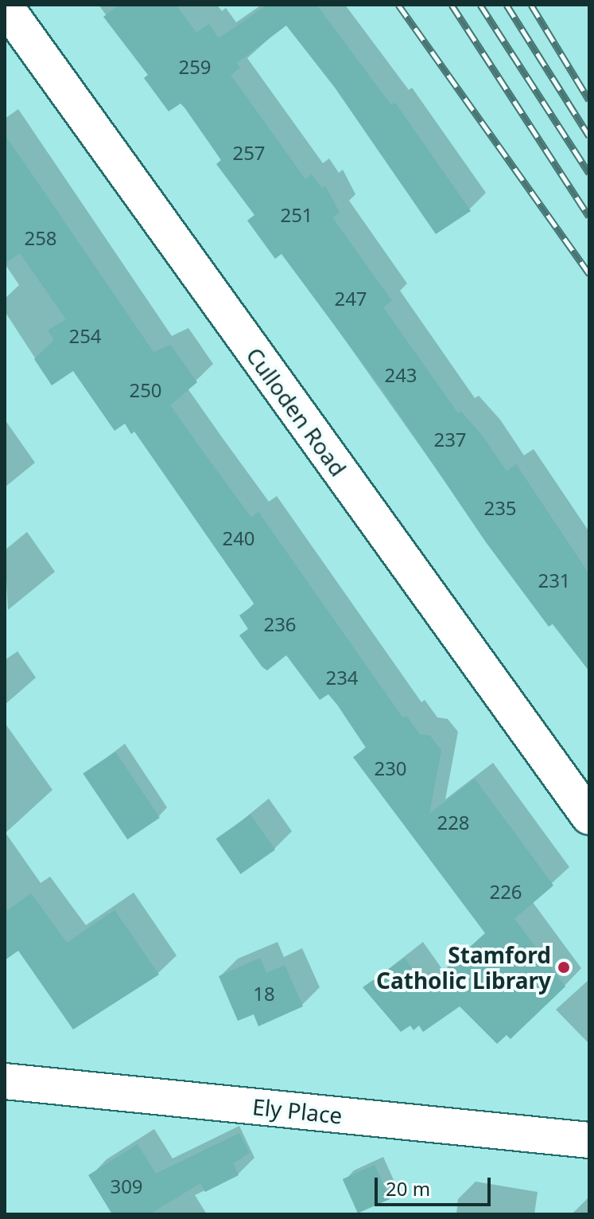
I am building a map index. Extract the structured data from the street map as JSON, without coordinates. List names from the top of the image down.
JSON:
{
  "streets": {
    "street": ["Culloden Road", "Ely Place"]
  },
  "places": ["Stamford Catholic Library"],
  "house_numbers": [
    "259",
    "257",
    "251",
    "258",
    "247",
    "254",
    "243",
    "250",
    "237",
    "235",
    "240",
    "231",
    "236",
    "234",
    "230",
    "228",
    "226",
    "18",
    "309"
  ],
  "scale_bar": "20 m"
}
